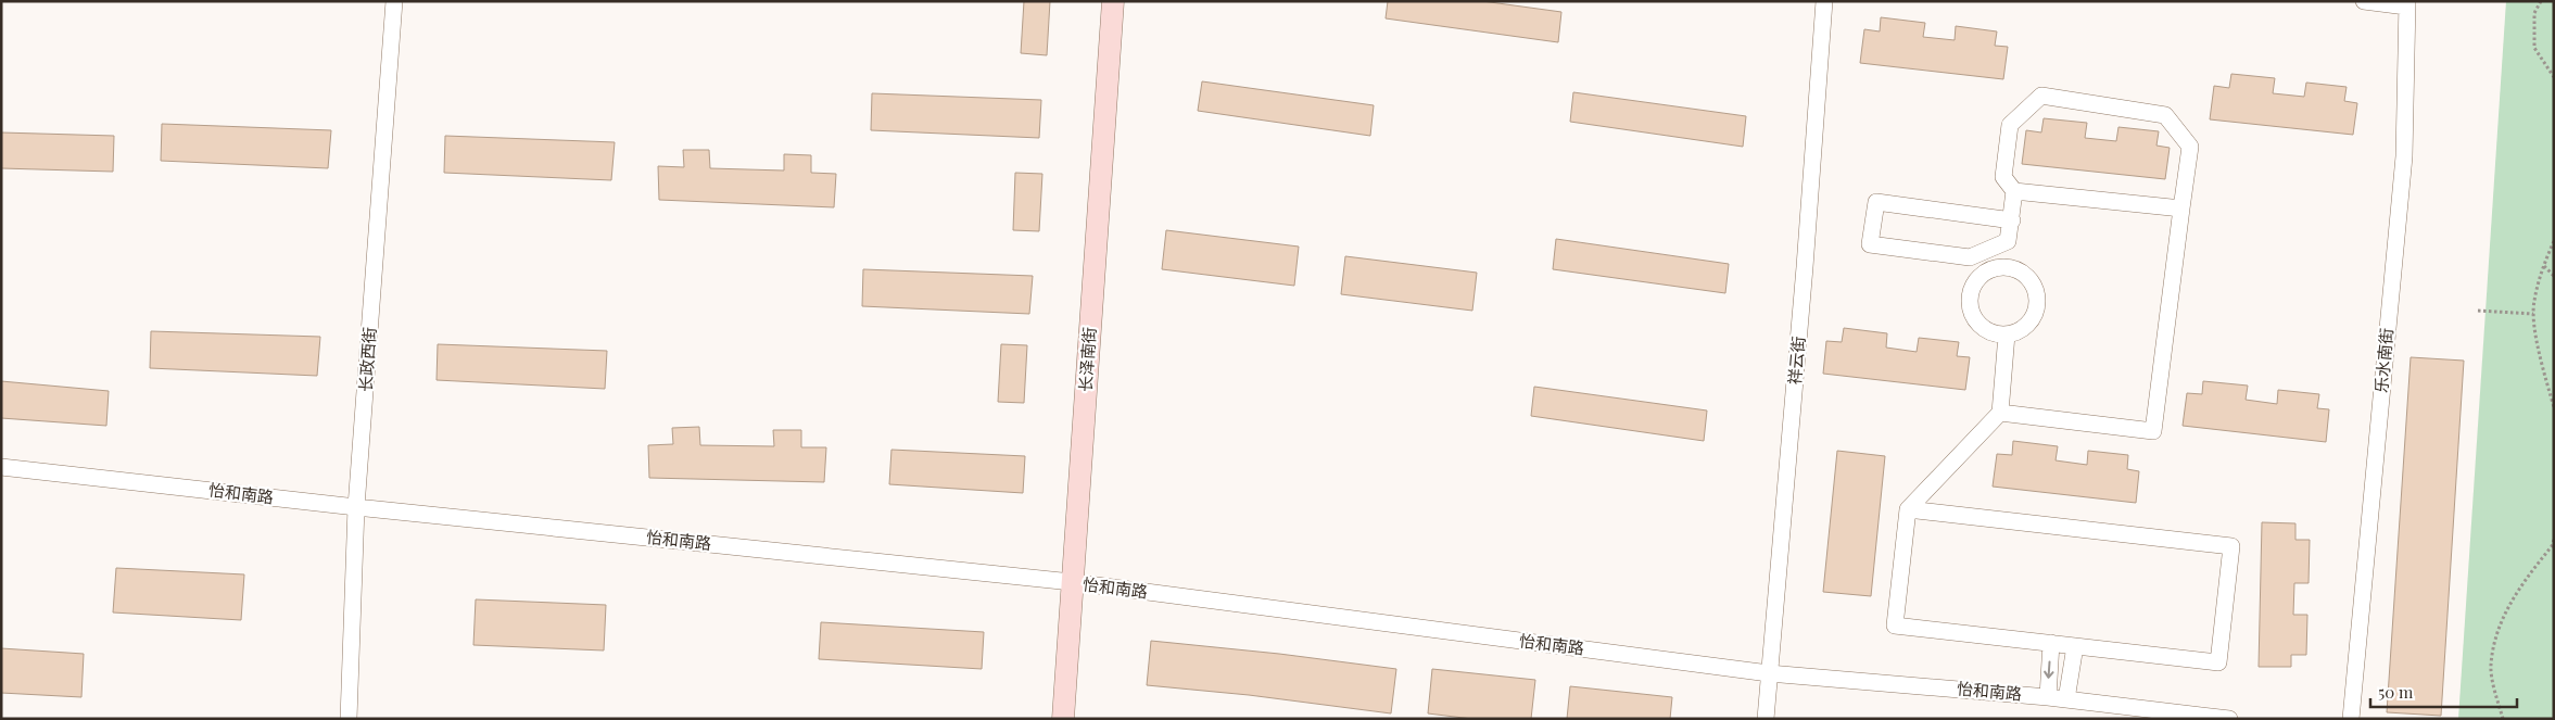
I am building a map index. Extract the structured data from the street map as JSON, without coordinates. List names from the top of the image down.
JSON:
{
  "streets": {
    "street": [
      "长政西街",
      "长泽南街",
      "祥云街",
      "乐水南街",
      "怡和南路"
    ]
  },
  "crossings": [
    ["长政西街", "怡和南路"],
    ["长泽南街", "怡和南路"],
    ["祥云街", "怡和南路"]
  ],
  "scale_bar": "50 m"
}
